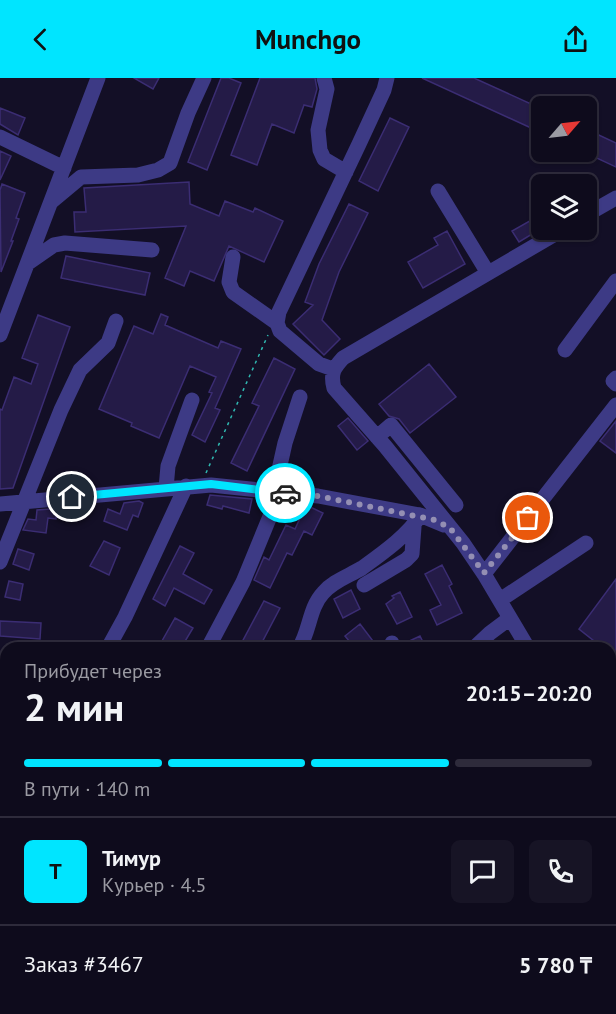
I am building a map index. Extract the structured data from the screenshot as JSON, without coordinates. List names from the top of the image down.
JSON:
{
  "north": "top right",
  "page": {
    "header": "Munchgo",
    "heading": ["2 мин", "Прибудет через", "20:15–20:20"],
    "panel": [
      "Тимур",
      "Курьер · 4.5",
      "Заказ #3467",
      "5 780 ₸"
    ],
    "bar": "В пути · 140 m",
    "round": "Т"
  }
}
